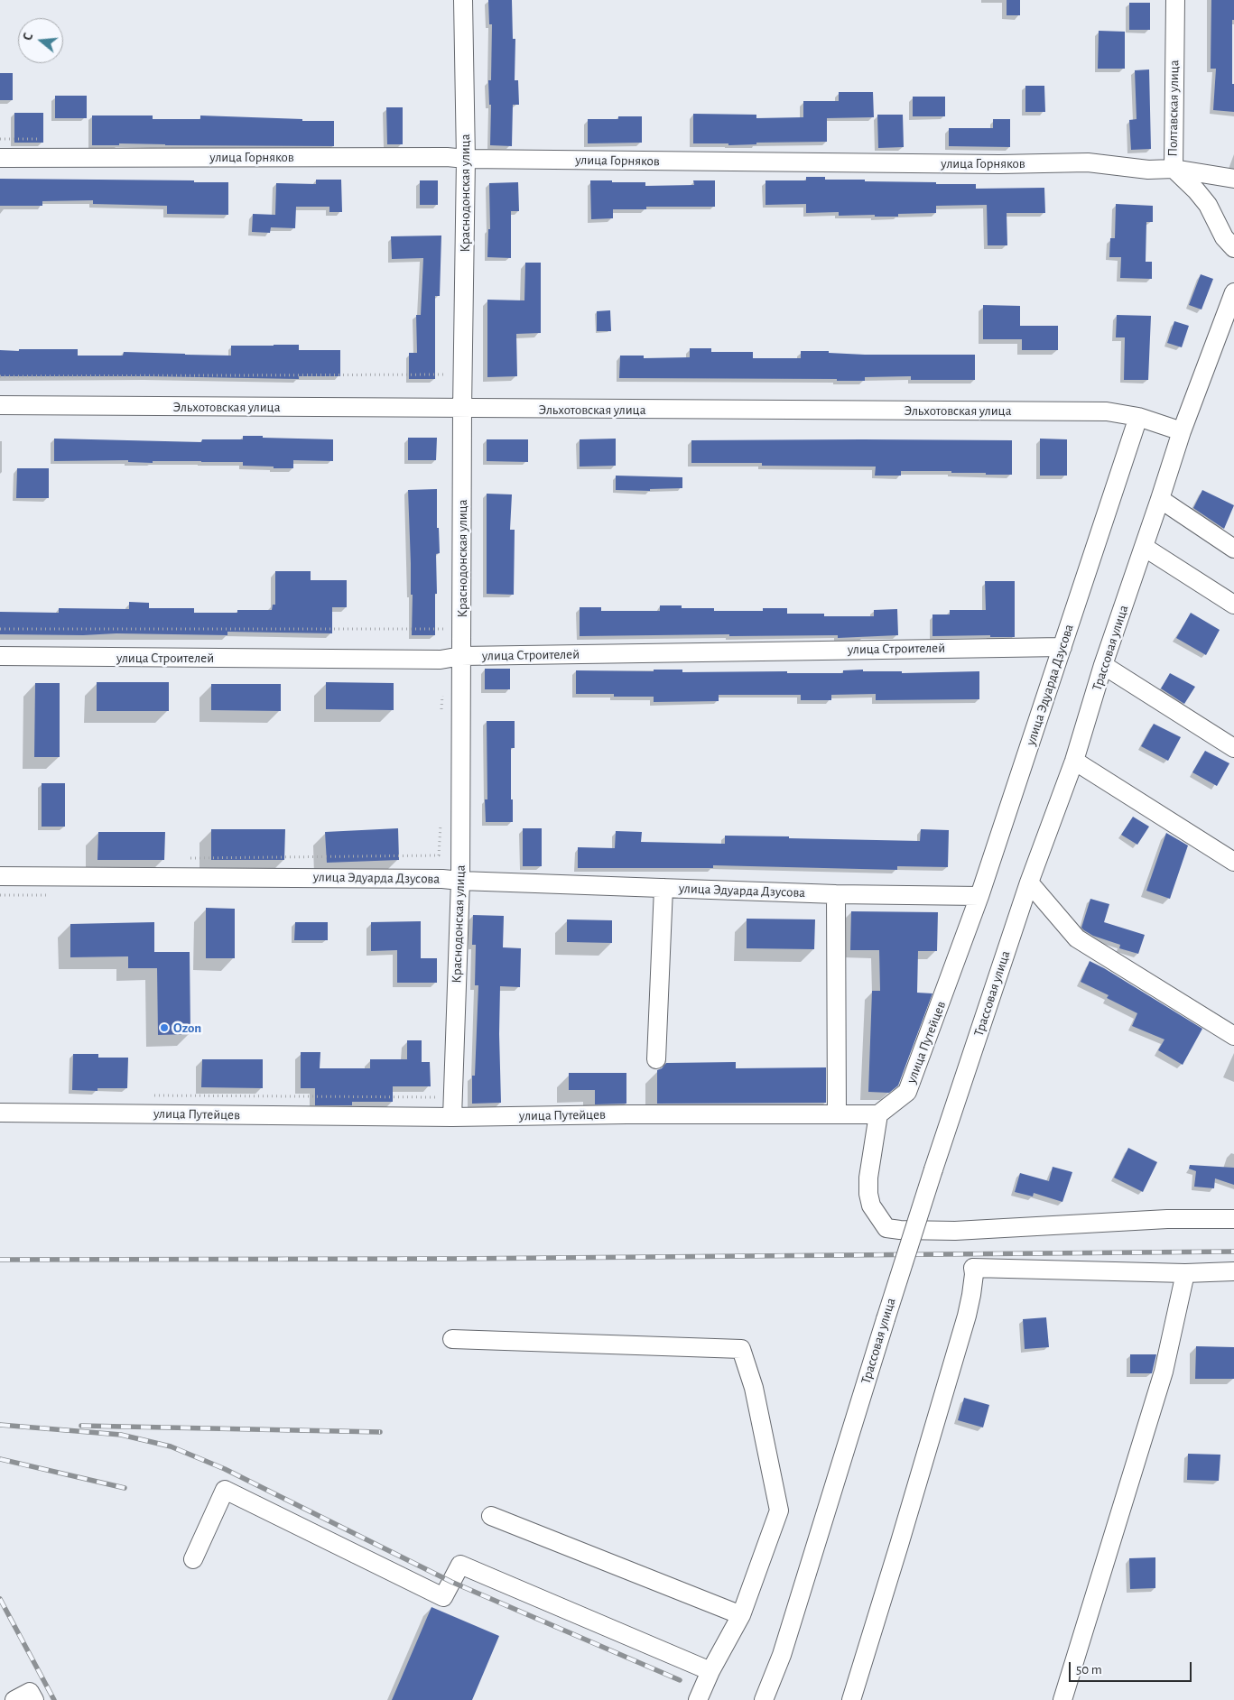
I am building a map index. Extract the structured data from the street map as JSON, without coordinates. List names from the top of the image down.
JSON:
{
  "streets": {
    "street": [
      "Полтавская улица",
      "улица Горняков",
      "Краснодонская улица",
      "Эльхотовская улица",
      "Трассовая улица",
      "улица Строителей",
      "улица Эдуарда Дзусова",
      "улица Путейцев"
    ]
  },
  "crossings": [
    ["Полтавская улица", "улица Горняков"],
    ["улица Горняков", "Краснодонская улица"],
    ["Краснодонская улица", "Эльхотовская улица"],
    ["Краснодонская улица", "улица Строителей"],
    ["Краснодонская улица", "улица Эдуарда Дзусова"],
    ["Краснодонская улица", "улица Путейцев"],
    ["Эльхотовская улица", "Трассовая улица"],
    ["Эльхотовская улица", "улица Эдуарда Дзусова"],
    ["улица Строителей", "улица Эдуарда Дзусова"],
    ["улица Эдуарда Дзусова", "улица Путейцев"]
  ],
  "places": ["Ozon"],
  "scale_bar": "50 m",
  "north": "left"
}
